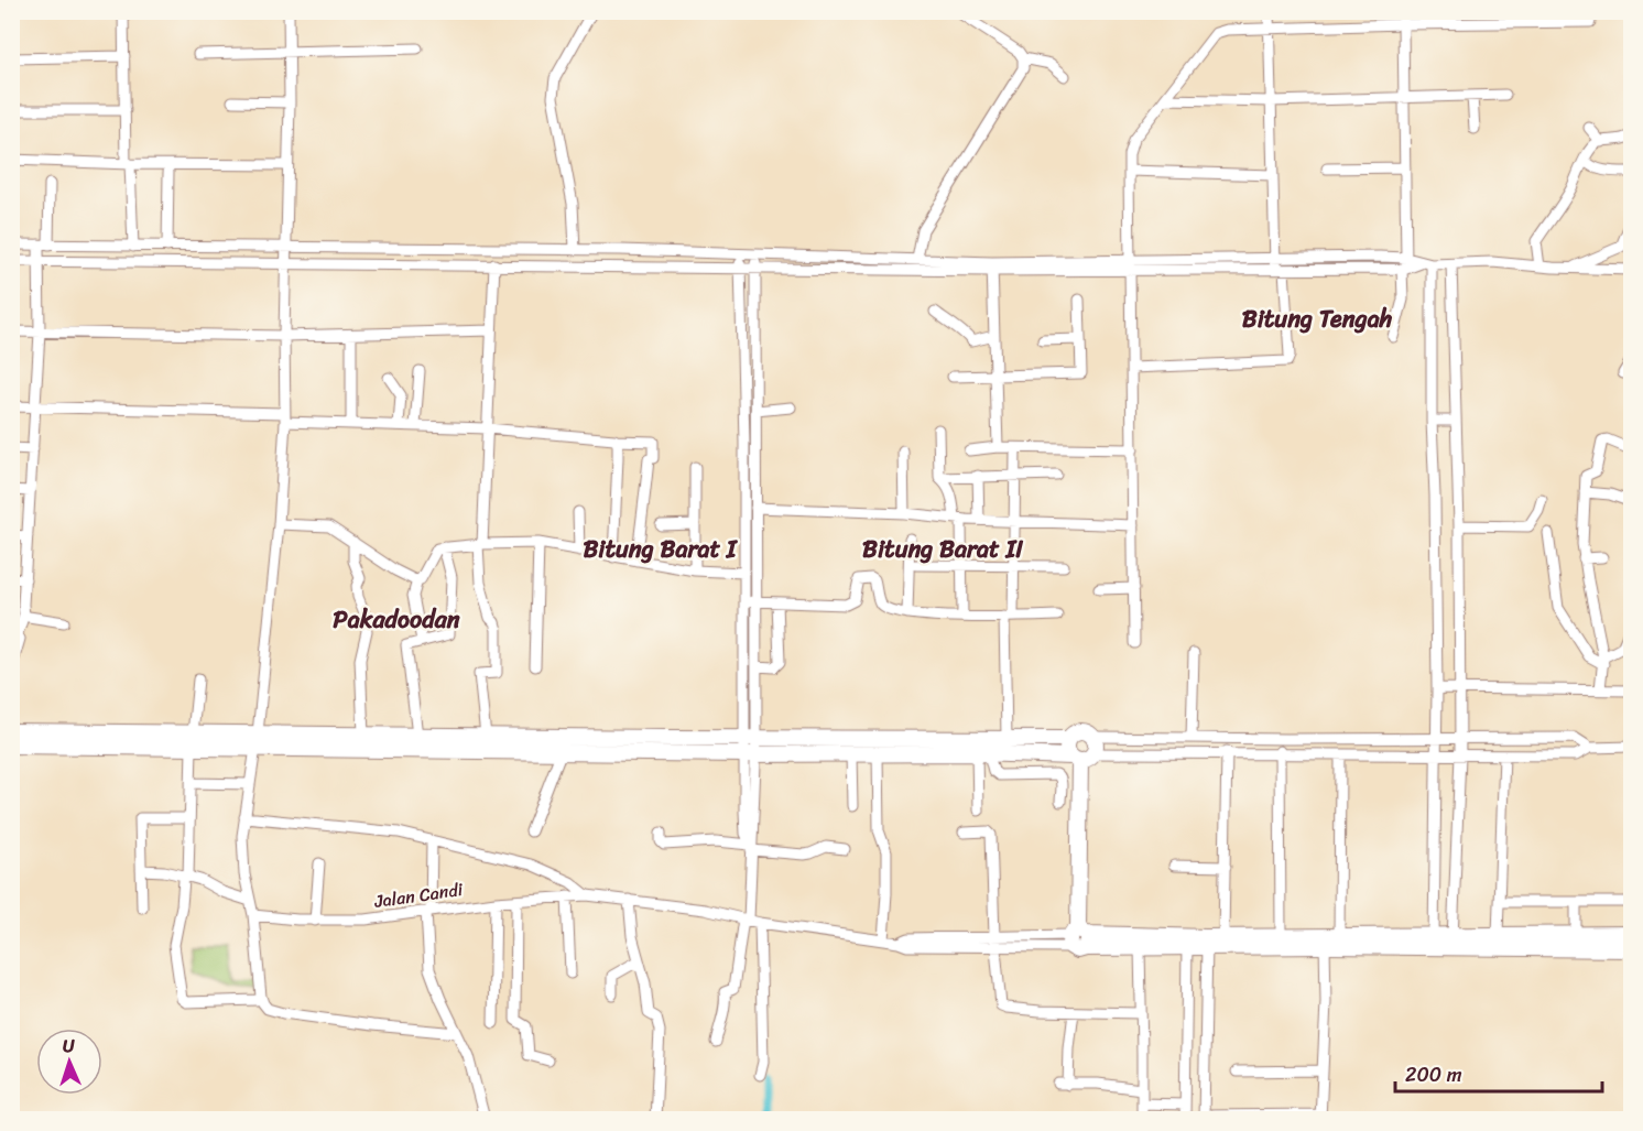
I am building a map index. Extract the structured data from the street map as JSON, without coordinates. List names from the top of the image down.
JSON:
{
  "streets": {
    "street": ["Jalan Candi"]
  },
  "districts": [
    "Bitung Tengah",
    "Bitung Barat I",
    "Bitung Barat II",
    "Pakadoodan"
  ],
  "scale_bar": "200 m",
  "north": "top"
}
